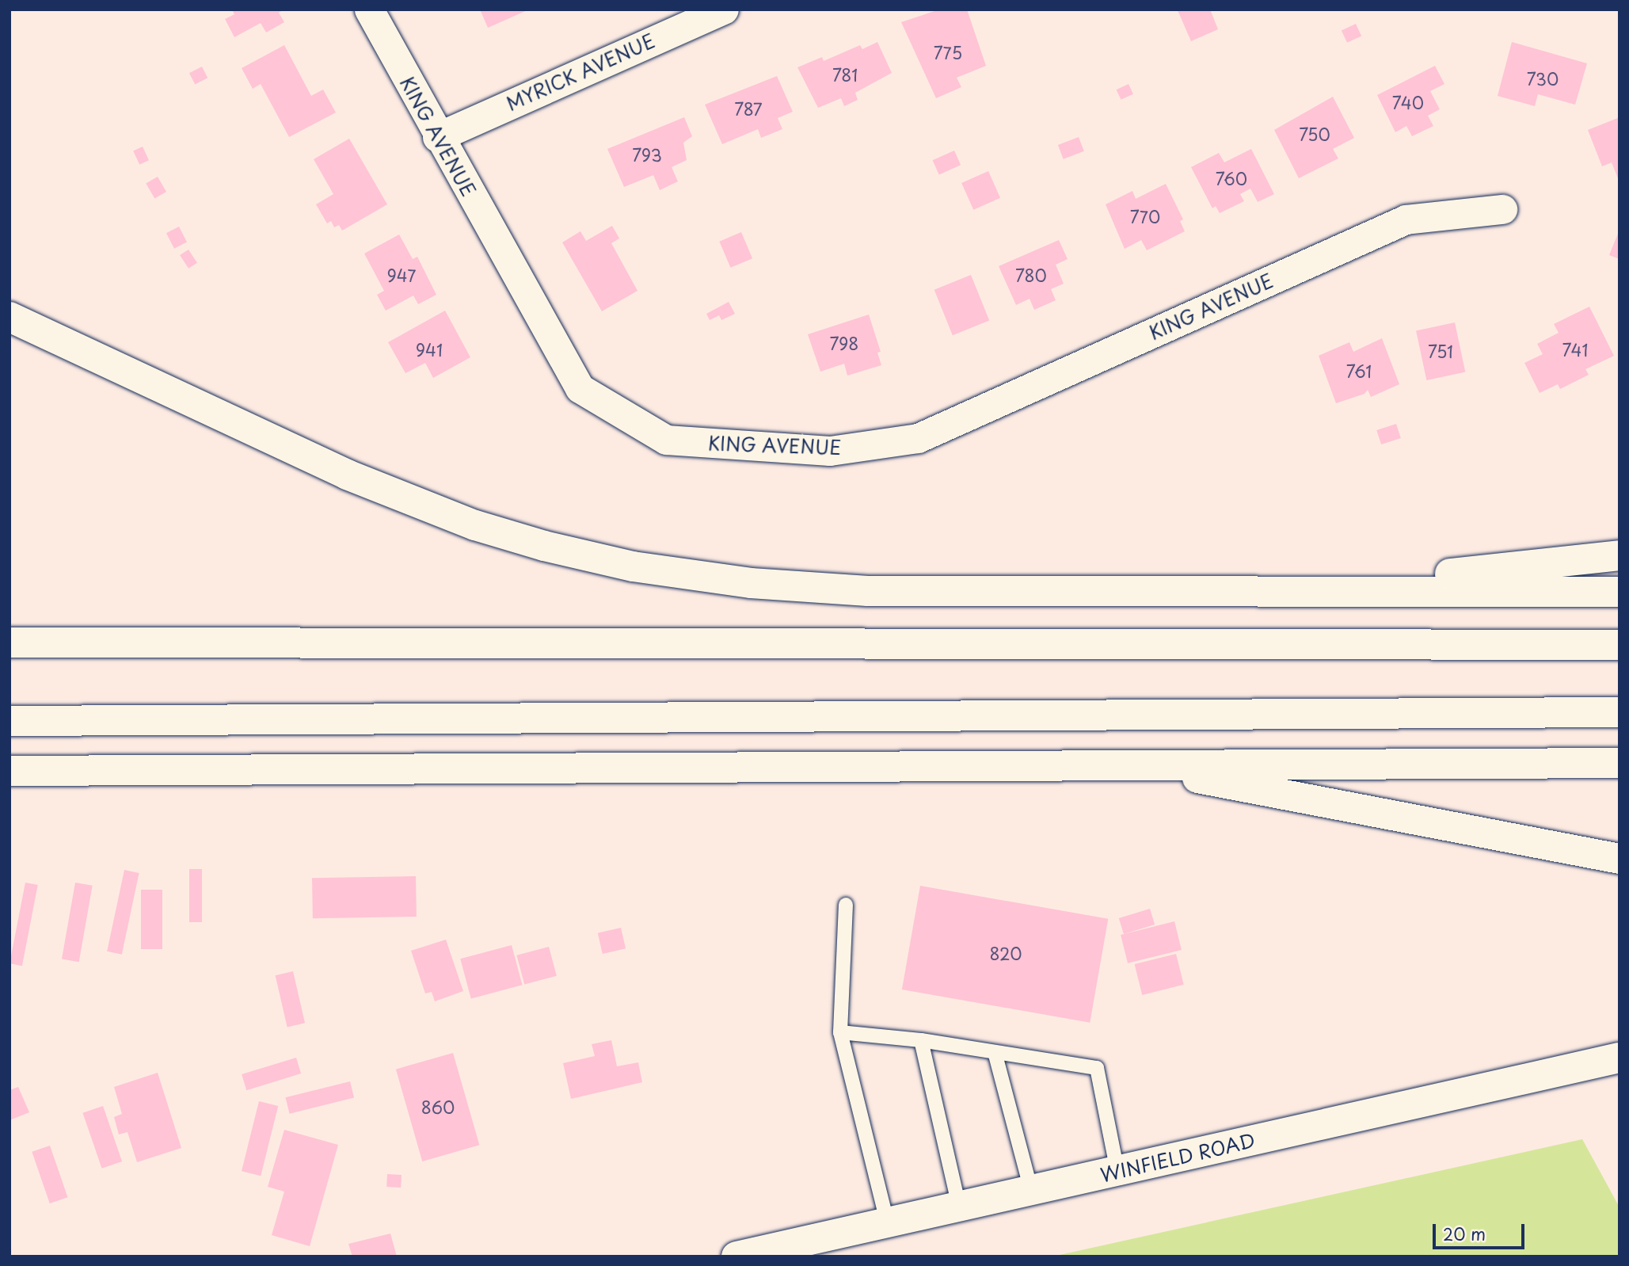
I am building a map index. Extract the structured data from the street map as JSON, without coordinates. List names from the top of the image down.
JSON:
{
  "streets": {
    "main road": ["WINFIELD ROAD"],
    "street": ["MYRICK AVENUE", "KING AVENUE"]
  },
  "crossings": [
    ["MYRICK AVENUE", "KING AVENUE"]
  ],
  "house_numbers": [
    "775",
    "781",
    "730",
    "740",
    "787",
    "750",
    "793",
    "760",
    "770",
    "947",
    "780",
    "798",
    "941",
    "741",
    "751",
    "761",
    "820",
    "860"
  ],
  "scale_bar": "20 m"
}
